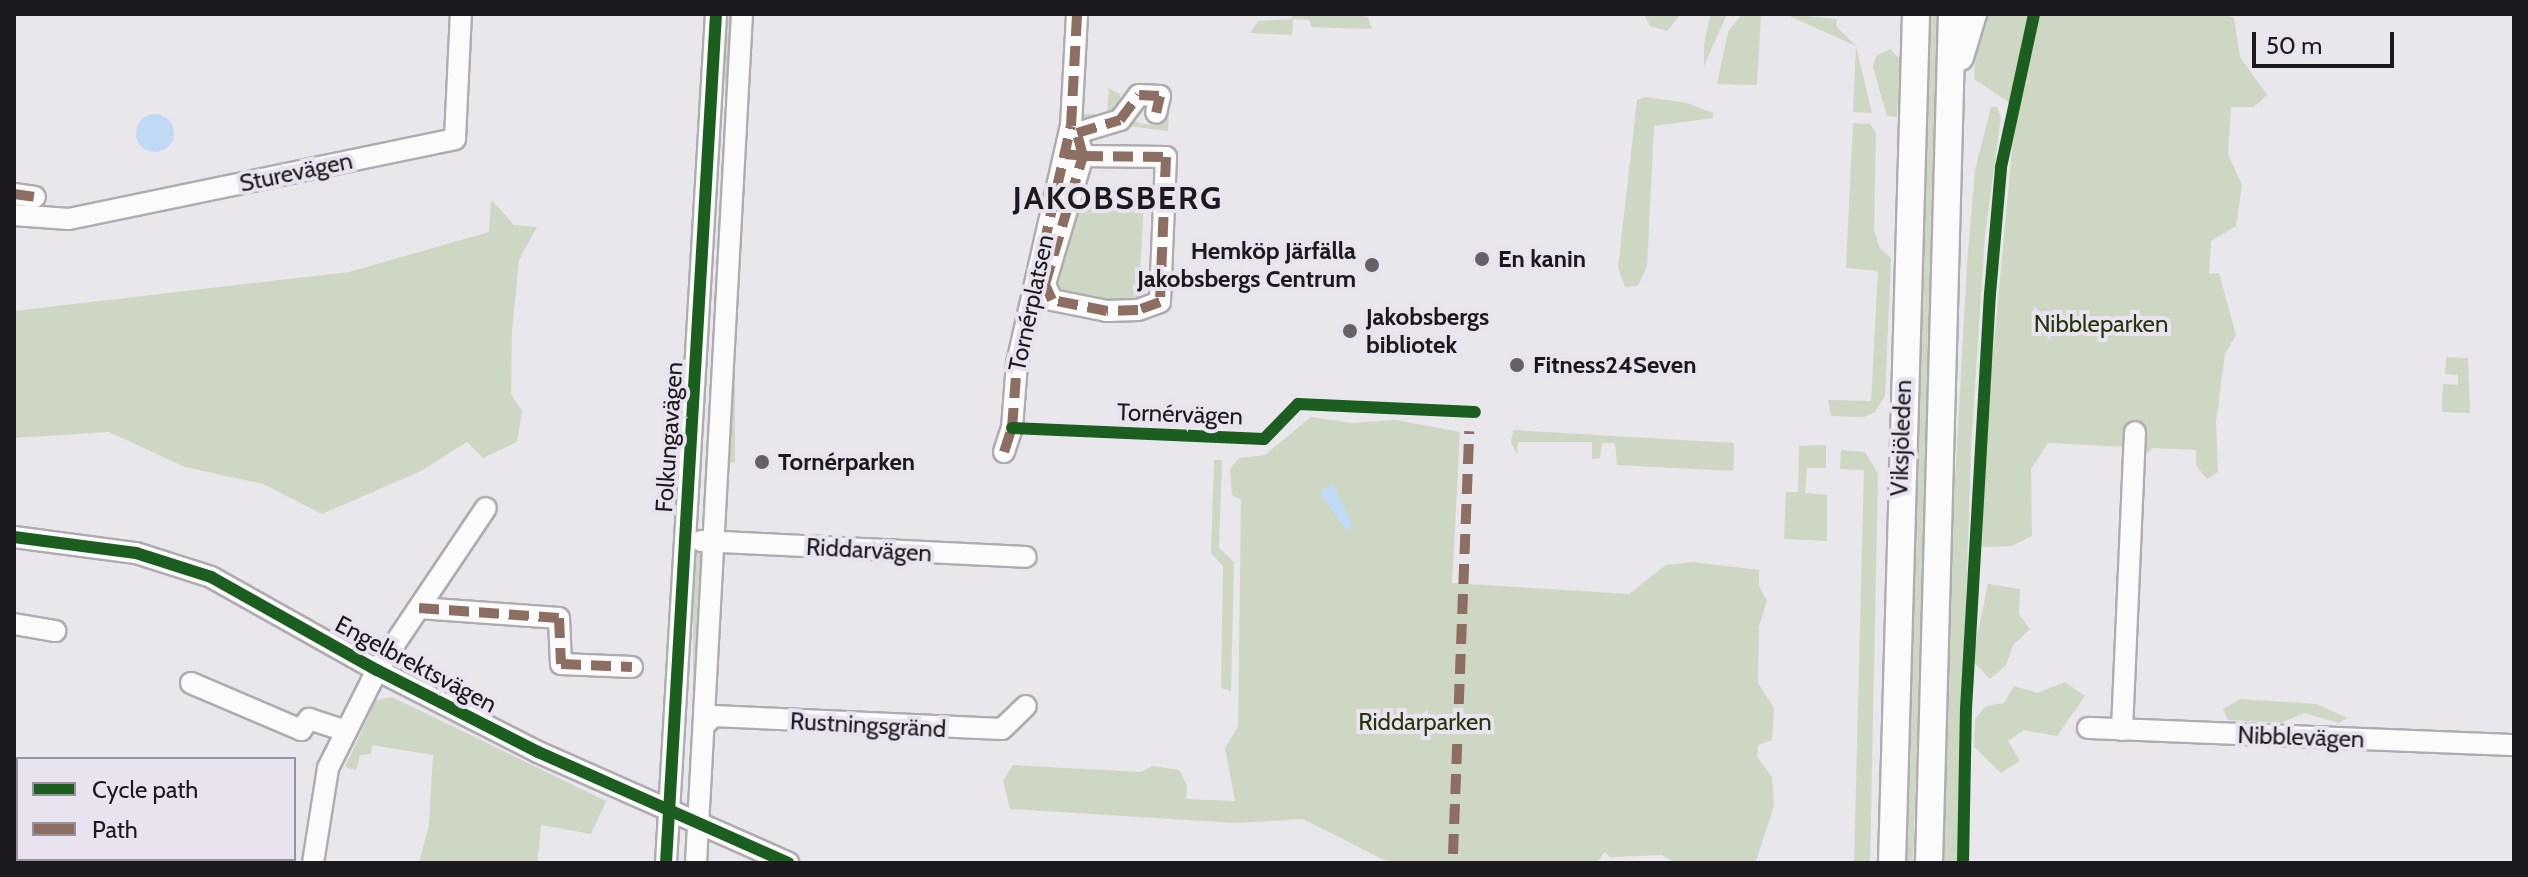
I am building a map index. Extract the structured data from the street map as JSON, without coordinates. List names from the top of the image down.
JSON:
{
  "streets": {
    "main road": ["Viksjöleden"],
    "street": [
      "Sturevägen",
      "Tornérplatsen",
      "Folkungavägen",
      "Riddarvägen",
      "Engelbrektsvägen",
      "Rustningsgränd",
      "Nibblevägen"
    ],
    "cycle path": ["Tornérvägen"]
  },
  "crossings": [
    ["Folkungavägen", "Riddarvägen"],
    ["Folkungavägen", "Engelbrektsvägen"],
    ["Folkungavägen", "Rustningsgränd"]
  ],
  "districts": ["JAKOBSBERG"],
  "parks": ["Nibbleparken", "Riddarparken"],
  "places": [
    "En kanin",
    "Hemköp Järfälla Jakobsbergs Centrum",
    "Jakobsbergs bibliotek",
    "Fitness24Seven",
    "Tornérparken"
  ],
  "legend": ["Cycle path", "Path"],
  "scale_bar": "50 m"
}
